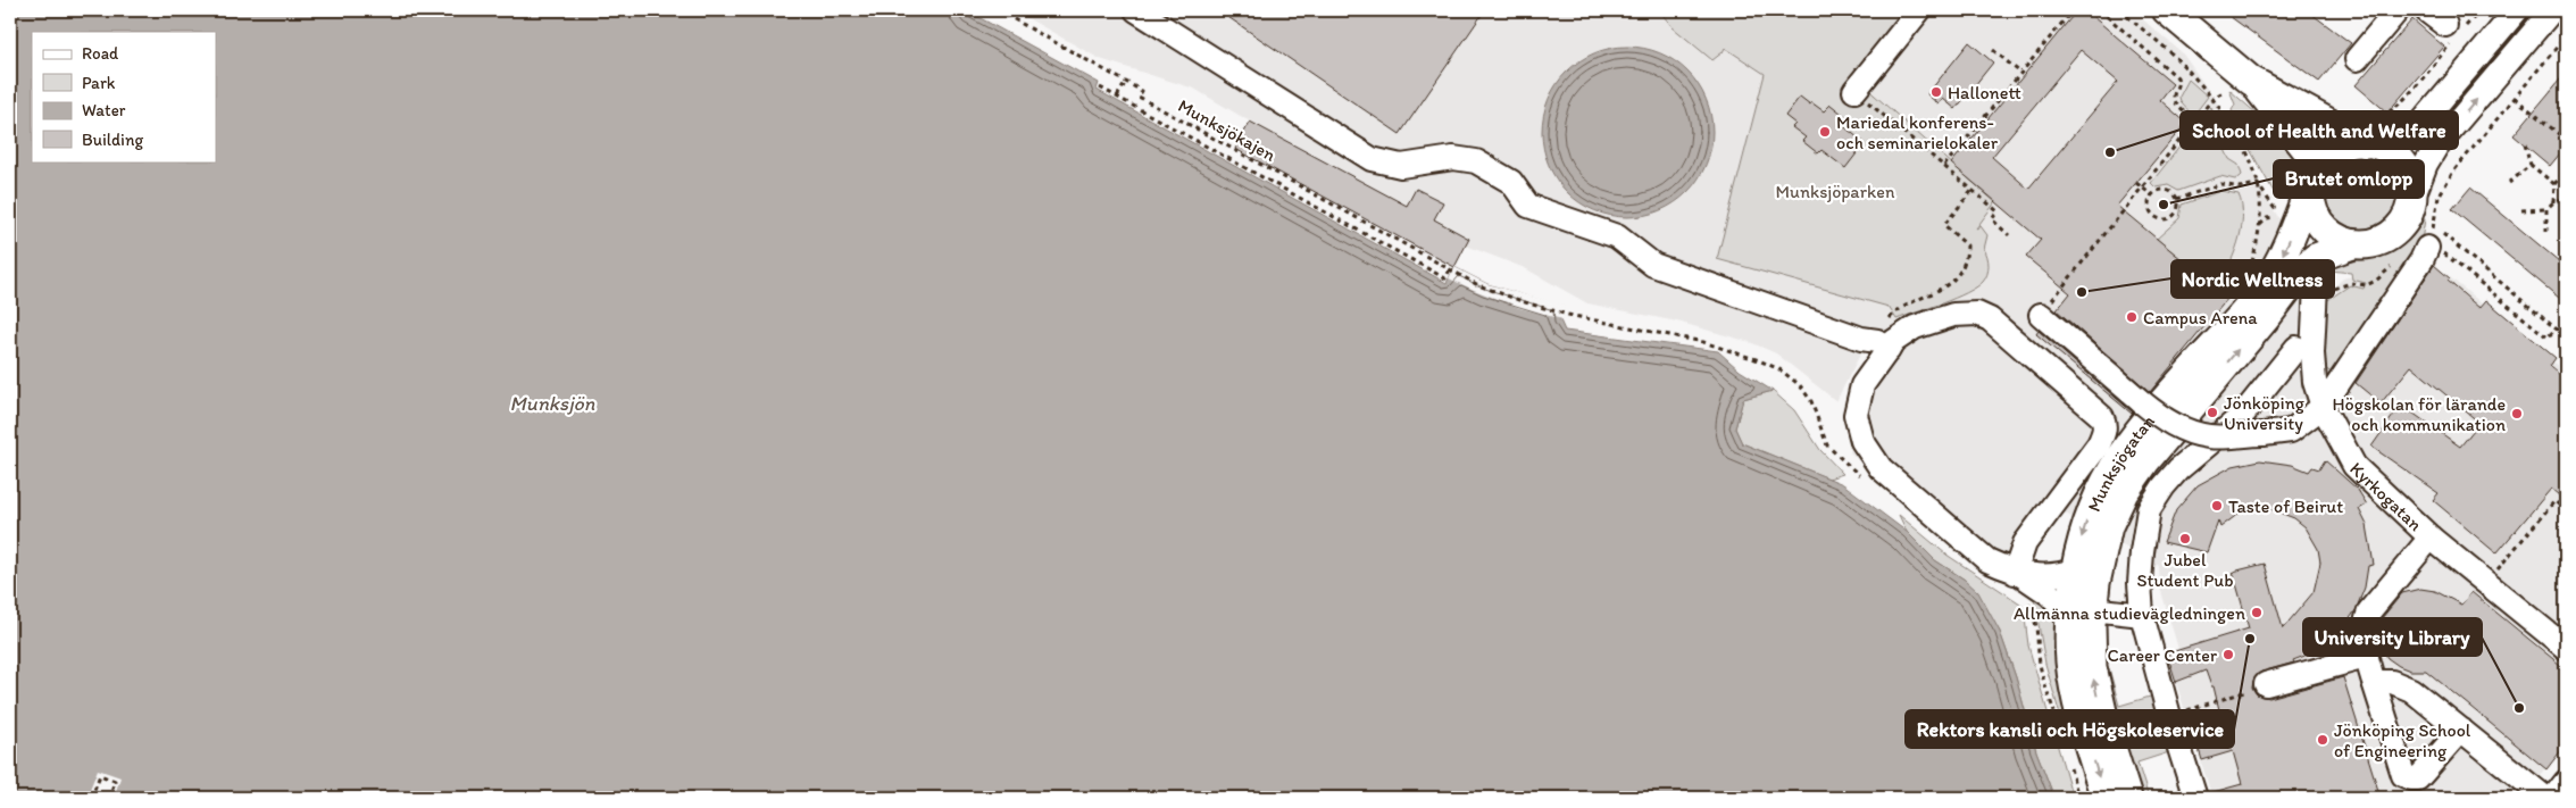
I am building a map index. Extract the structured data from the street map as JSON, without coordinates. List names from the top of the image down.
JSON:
{
  "streets": {
    "main road": ["Munksjögatan"],
    "street": ["Kyrkogatan"],
    "path": ["Munksjökajen"]
  },
  "water": ["Munksjön"],
  "parks": ["Munksjöparken"],
  "places": [
    "Hallonett",
    "Mariedal konferens- och seminarielokaler",
    "School of Health and Welfare",
    "Brutet omlopp",
    "Nordic Wellness",
    "Campus Arena",
    "Jönköping University",
    "Högskolan för lärande och kommunikation",
    "Taste of Beirut",
    "Jubel Student Pub",
    "Allmänna studievägledningen",
    "Rektors kansli och Högskoleservice",
    "Career Center",
    "University Library",
    "Jönköping School of Engineering"
  ],
  "legend": [
    "Road",
    "Park",
    "Water",
    "Building"
  ]
}
